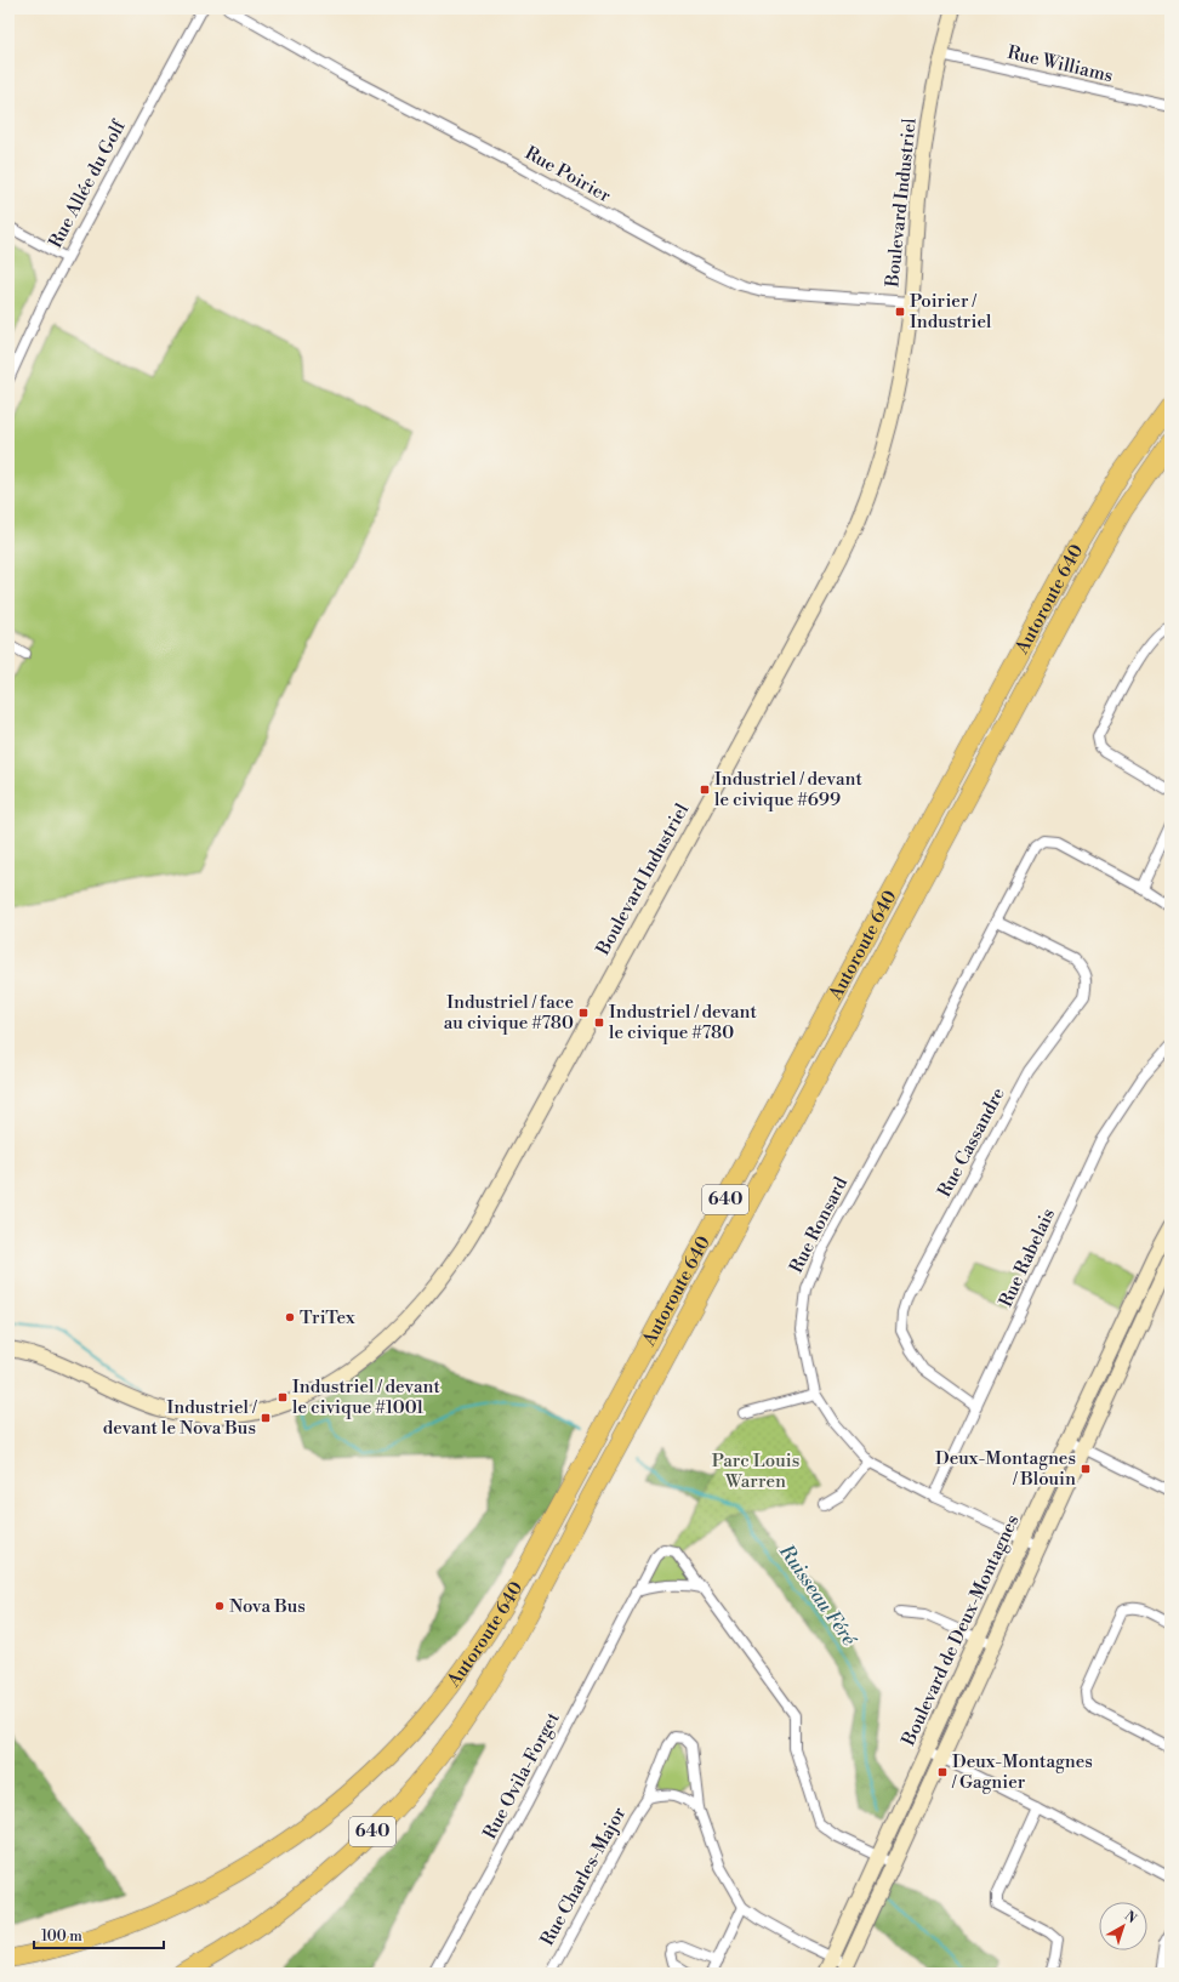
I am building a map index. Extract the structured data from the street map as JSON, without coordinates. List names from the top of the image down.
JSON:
{
  "streets": {
    "highway": ["Autoroute 640", "640"],
    "street": [
      "Rue Williams",
      "Rue Poirier",
      "Rue Allée du Golf",
      "Boulevard Industriel",
      "Rue Cassandre",
      "Rue Ronsard",
      "Rue Rabelais",
      "Boulevard de Deux-Montagnes",
      "Rue Ovila-Forget",
      "Rue Charles-Major"
    ]
  },
  "crossings": [
    ["Rue Williams", "Boulevard Industriel"],
    ["Rue Poirier", "Boulevard Industriel"],
    ["Rue Cassandre", "Rue Ronsard"],
    ["Rue Cassandre", "Rue Rabelais"],
    ["Rue Ronsard", "Rue Rabelais"],
    ["Rue Ronsard", "Boulevard de Deux-Montagnes"],
    ["Boulevard de Deux-Montagnes", "Rue Ovila-Forget"],
    ["Boulevard de Deux-Montagnes", "Rue Charles-Major"]
  ],
  "water": ["Ruisseau Féré"],
  "parks": ["Parc Louis Warren"],
  "places": {
    "transit": [
      "Poirier / Industriel",
      "Industriel / devant le civique #699",
      "Industriel / face au civique #780",
      "Industriel / devant le civique #780",
      "Industriel / devant le civique #1001",
      "Industriel / devant le Nova Bus",
      "Deux-Montagnes / Blouin",
      "Deux-Montagnes / Gagnier"
    ],
    "other": ["TriTex", "Nova Bus"]
  },
  "scale_bar": "100 m",
  "north": "top right"
}
